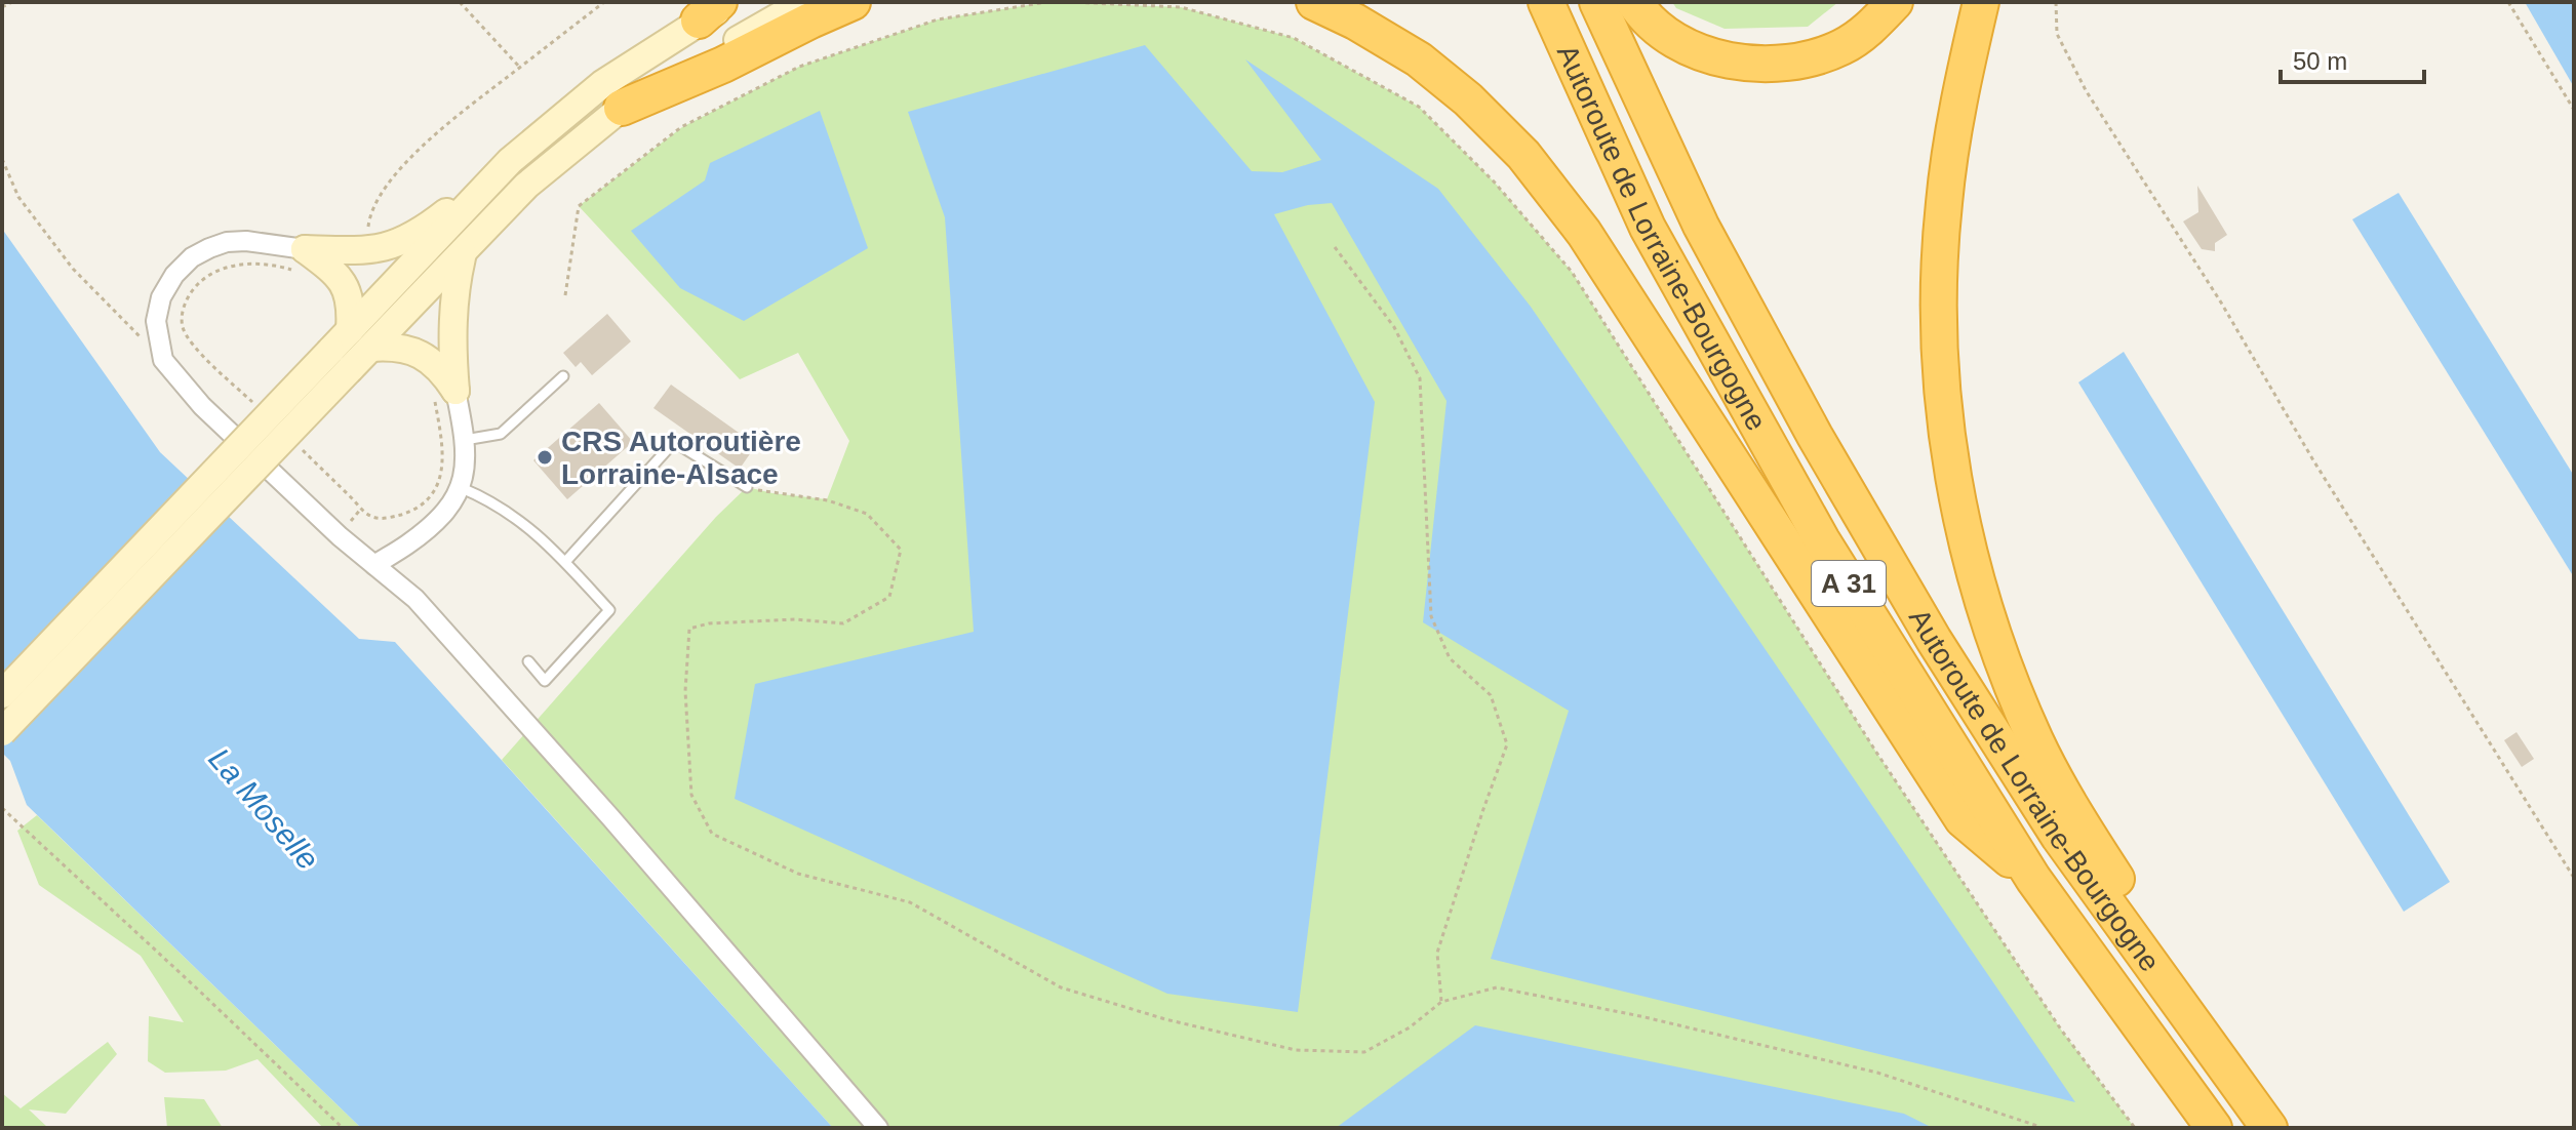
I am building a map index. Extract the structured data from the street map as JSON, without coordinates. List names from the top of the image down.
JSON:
{
  "streets": {
    "highway": ["Autoroute de Lorraine-Bourgogne", "A 31"]
  },
  "water": ["La Moselle"],
  "places": ["CRS Autoroutière Lorraine-Alsace"],
  "scale_bar": "50 m"
}
